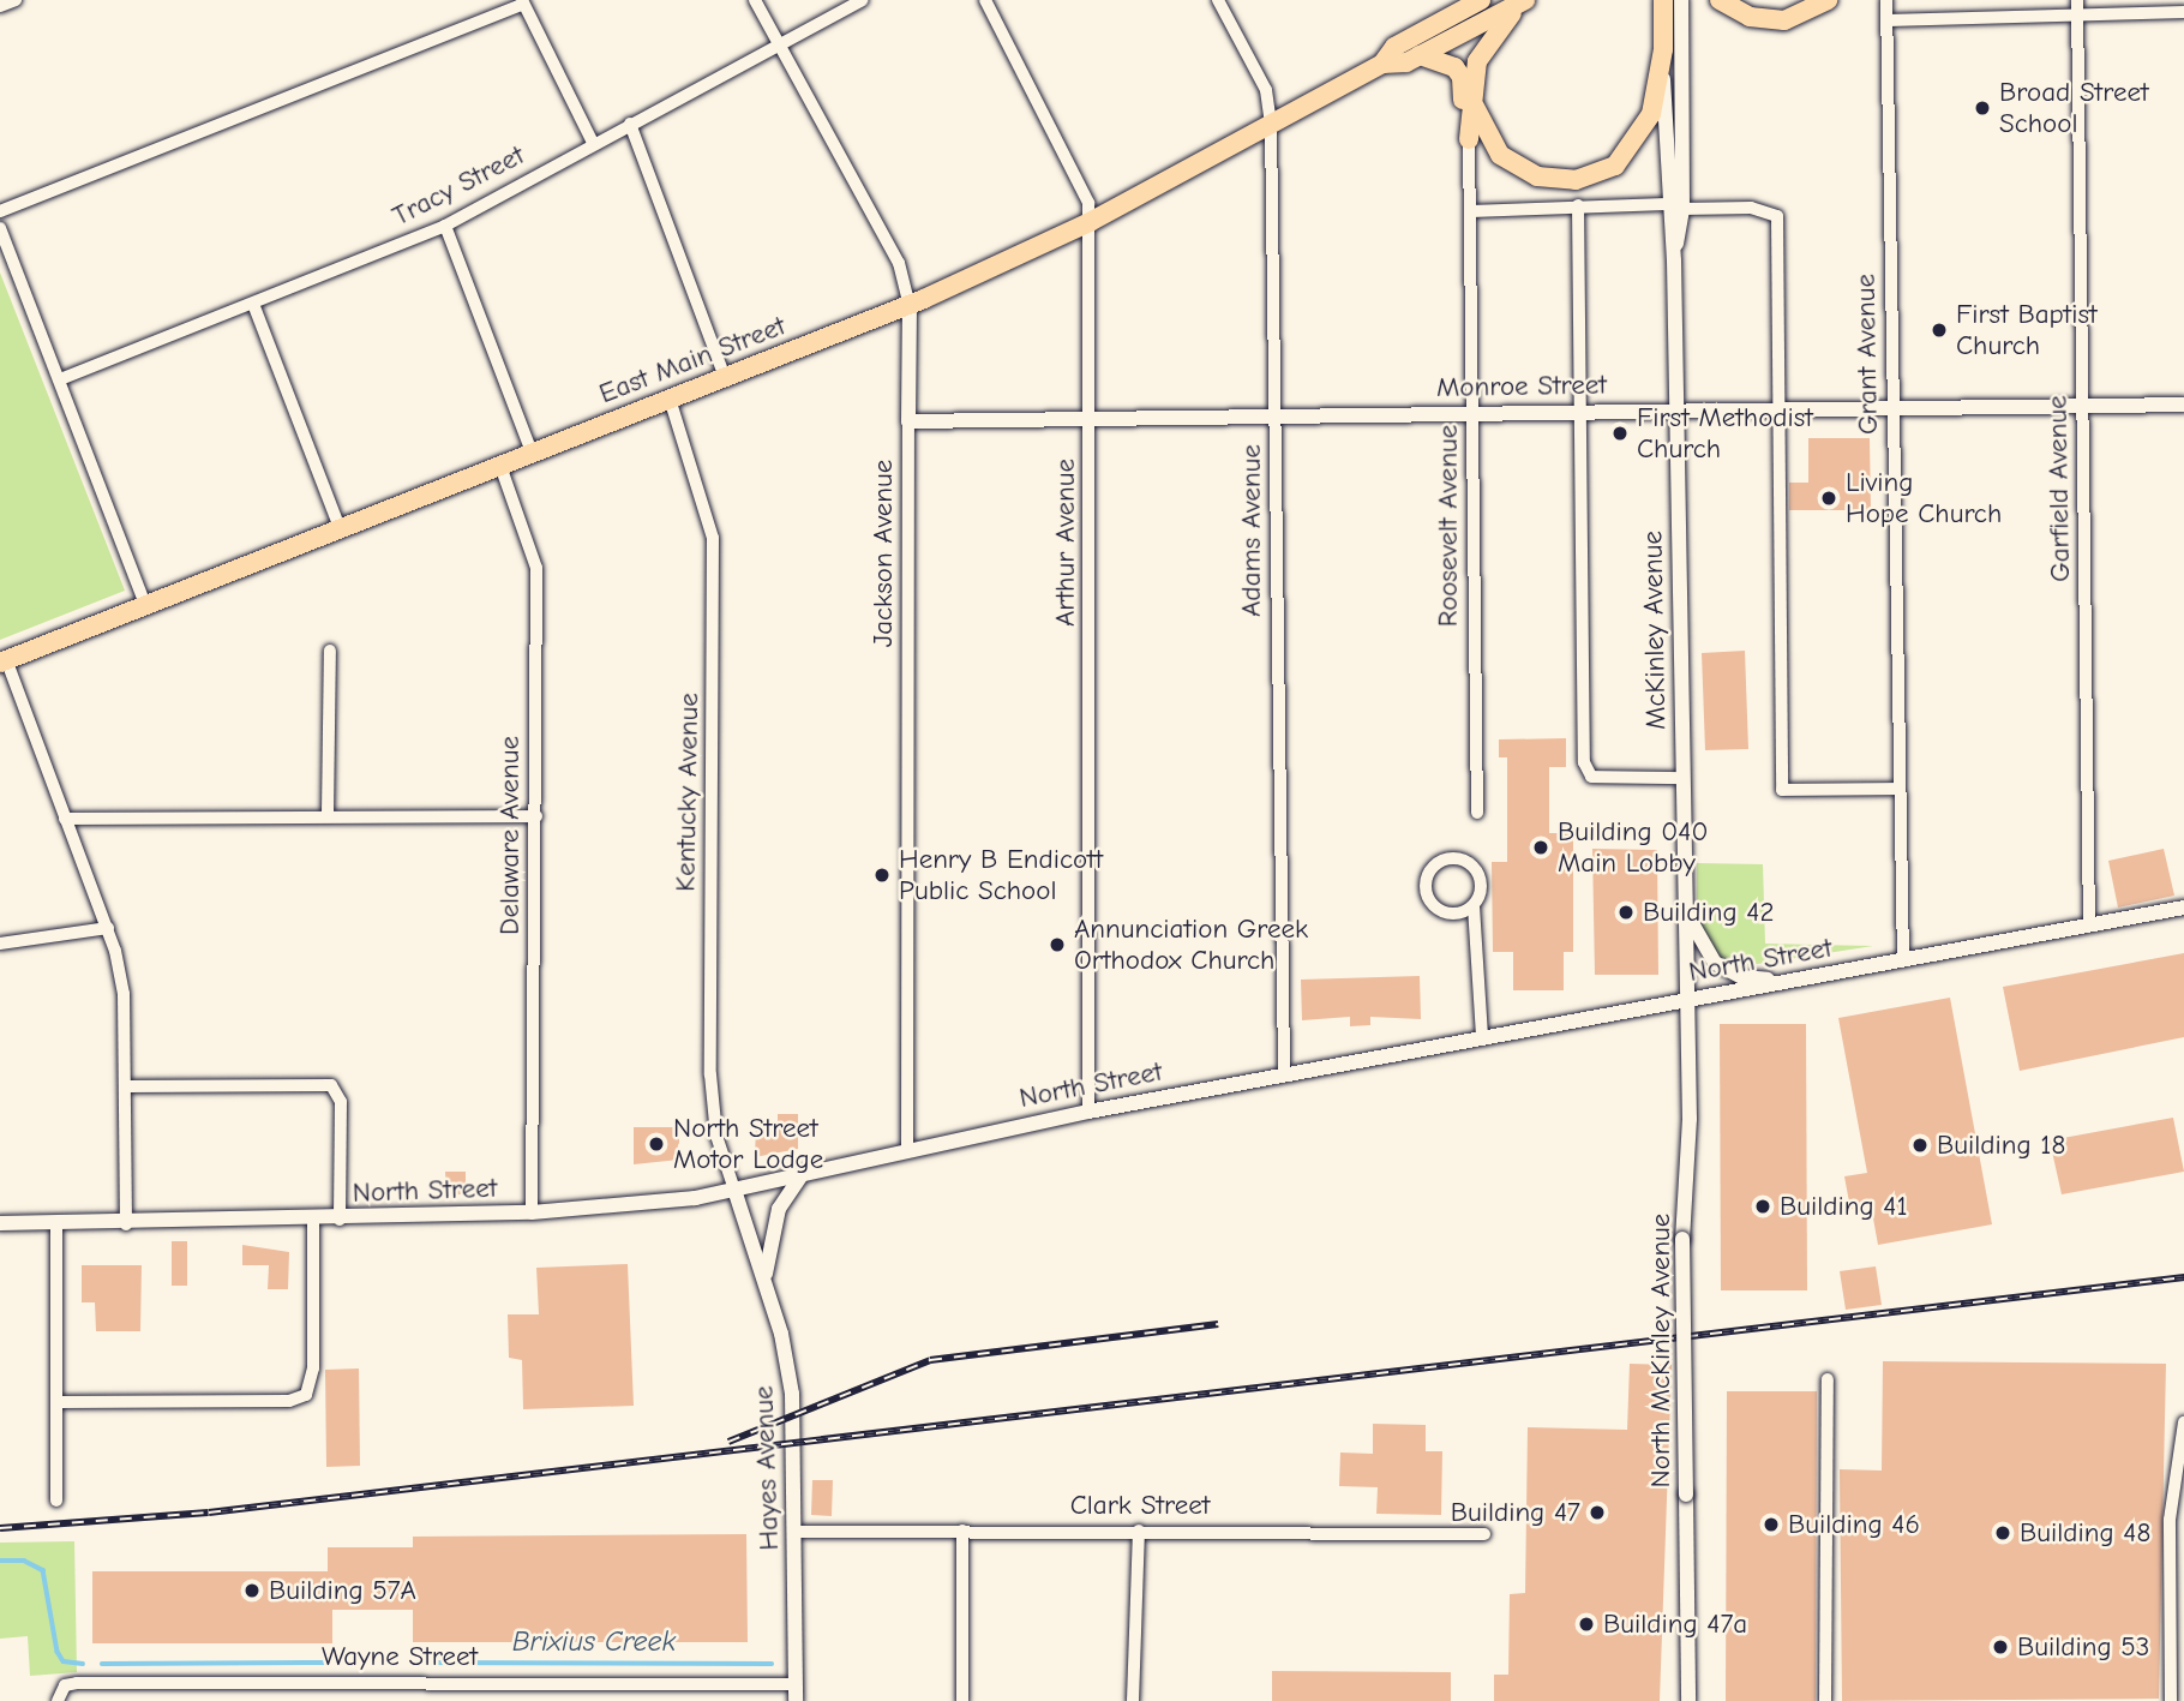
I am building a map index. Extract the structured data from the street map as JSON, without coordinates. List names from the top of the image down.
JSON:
{
  "streets": {
    "main road": ["East Main Street"],
    "street": [
      "Tracy Street",
      "Grant Avenue",
      "Monroe Street",
      "Garfield Avenue",
      "Roosevelt Avenue",
      "Adams Avenue",
      "Arthur Avenue",
      "Jackson Avenue",
      "McKinley Avenue",
      "Kentucky Avenue",
      "Delaware Avenue",
      "North Street",
      "North McKinley Avenue",
      "Hayes Avenue",
      "Clark Street",
      "Wayne Street"
    ]
  },
  "crossings": [
    ["Tracy Street", "Jackson Avenue"],
    ["Grant Avenue", "Monroe Street"],
    ["Grant Avenue", "North Street"],
    ["East Main Street", "Adams Avenue"],
    ["East Main Street", "Arthur Avenue"],
    ["East Main Street", "Jackson Avenue"],
    ["East Main Street", "Kentucky Avenue"],
    ["East Main Street", "Delaware Avenue"],
    ["Monroe Street", "Garfield Avenue"],
    ["Monroe Street", "Roosevelt Avenue"],
    ["Monroe Street", "Adams Avenue"],
    ["Monroe Street", "Arthur Avenue"],
    ["Monroe Street", "Jackson Avenue"],
    ["Monroe Street", "McKinley Avenue"],
    ["Garfield Avenue", "North Street"],
    ["Adams Avenue", "North Street"],
    ["Arthur Avenue", "North Street"],
    ["Jackson Avenue", "North Street"],
    ["McKinley Avenue", "North Street"],
    ["McKinley Avenue", "North McKinley Avenue"],
    ["Kentucky Avenue", "North Street"],
    ["Kentucky Avenue", "Hayes Avenue"],
    ["Delaware Avenue", "North Street"],
    ["North Street", "North McKinley Avenue"],
    ["North Street", "Hayes Avenue"],
    ["Hayes Avenue", "Clark Street"],
    ["Hayes Avenue", "Wayne Street"]
  ],
  "water": ["Brixius Creek"],
  "places": [
    "Broad Street School",
    "First Baptist Church",
    "First Methodist Church",
    "Living Hope Church",
    "Building 040 Main Lobby",
    "Henry B Endicott Public School",
    "Building 42",
    "Annunciation Greek Orthodox Church",
    "North Street Motor Lodge",
    "Building 18",
    "Building 41",
    "Building 47",
    "Building 46",
    "Building 48",
    "Building 57A",
    "Building 47a",
    "Building 53"
  ]
}
